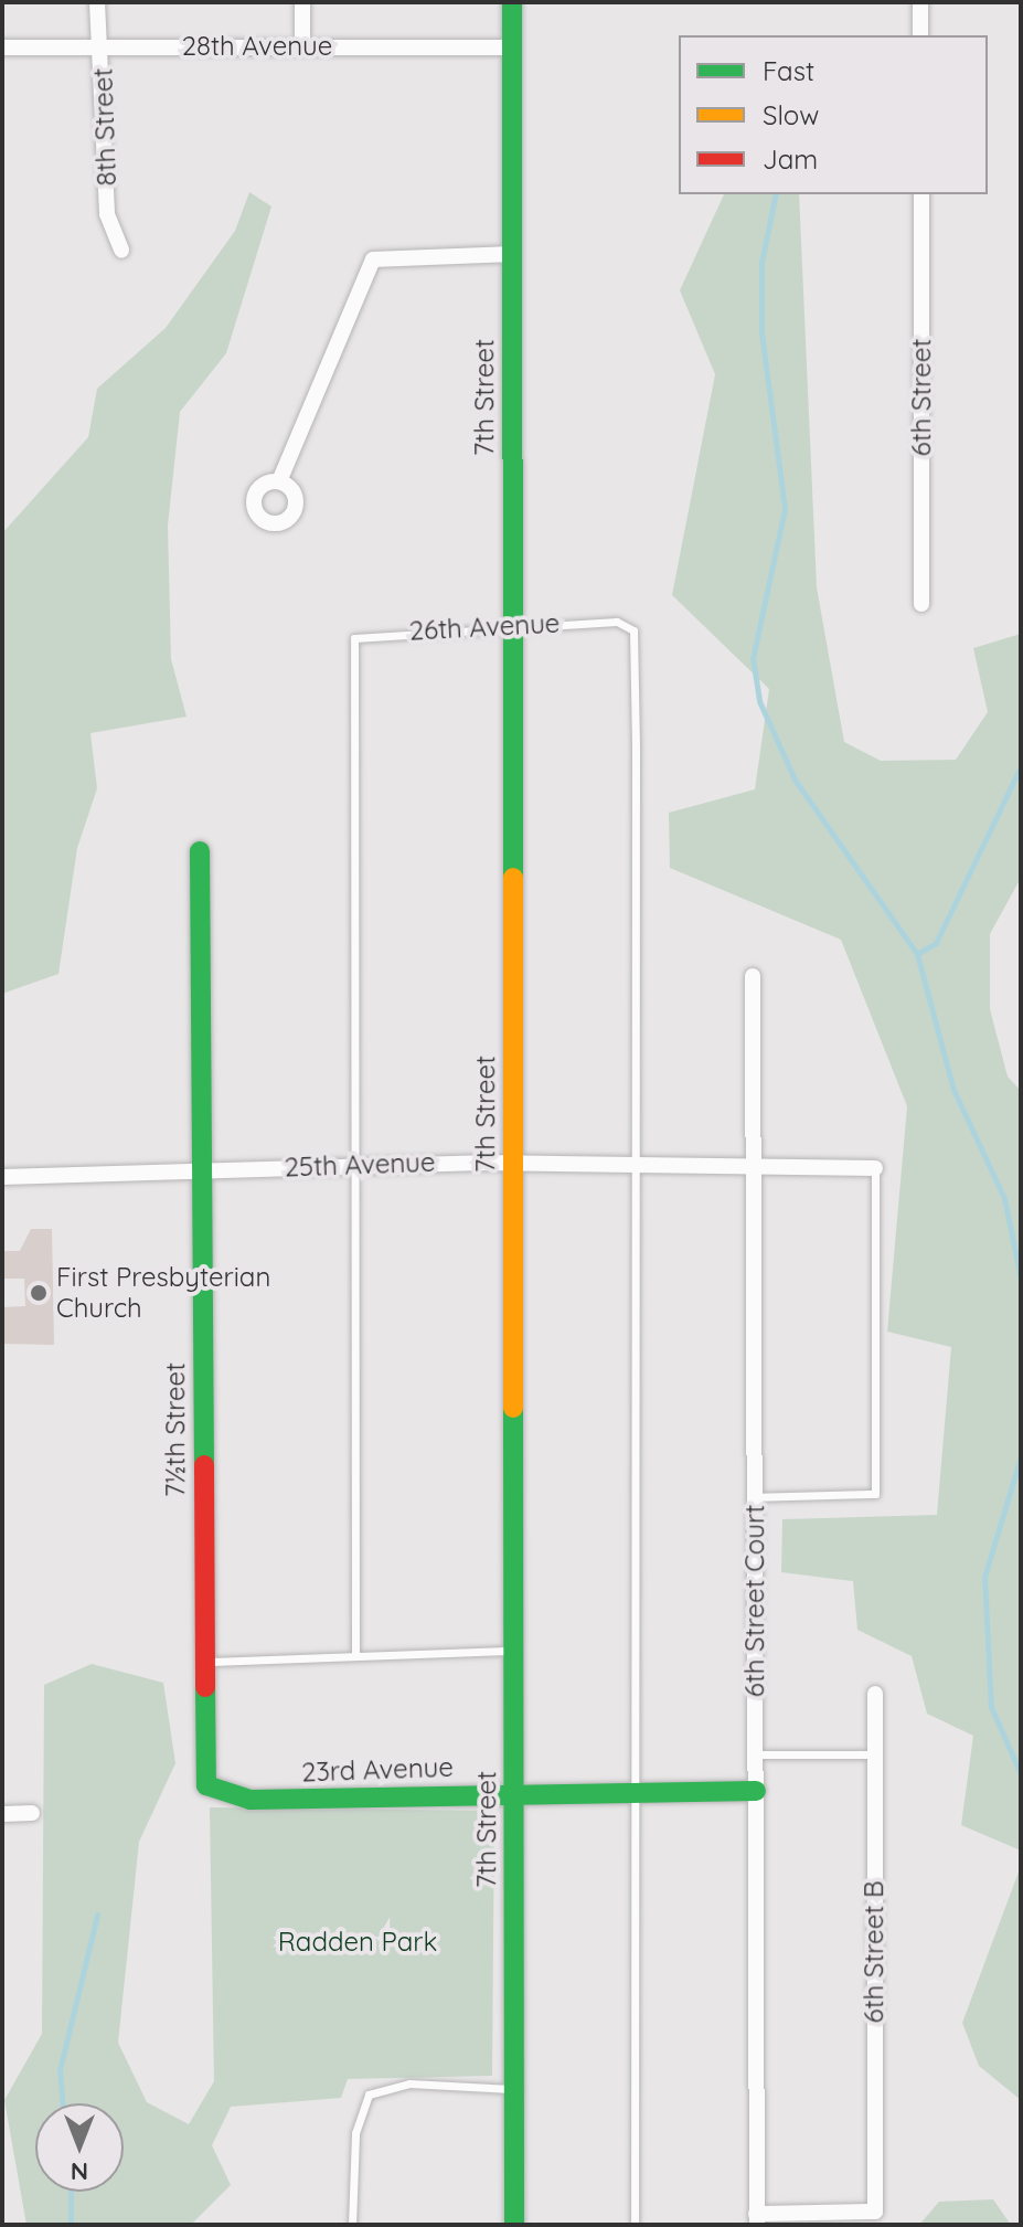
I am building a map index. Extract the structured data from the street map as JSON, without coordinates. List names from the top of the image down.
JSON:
{
  "streets": {
    "main road": ["7th Street", "7½th Street", "23rd Avenue"],
    "street": [
      "28th Avenue",
      "8th Street",
      "6th Street",
      "25th Avenue",
      "6th Street Court",
      "6th Street B"
    ],
    "lane": ["26th Avenue"]
  },
  "crossings": [
    ["28th Avenue", "8th Street"],
    ["28th Avenue", "7th Street"],
    ["7th Street", "26th Avenue"],
    ["7th Street", "25th Avenue"],
    ["7th Street", "23rd Avenue"],
    ["26th Avenue", "25th Avenue"],
    ["25th Avenue", "7½th Street"],
    ["25th Avenue", "6th Street Court"],
    ["7½th Street", "23rd Avenue"],
    ["6th Street Court", "23rd Avenue"],
    ["6th Street Court", "6th Street B"]
  ],
  "parks": ["Radden Park"],
  "places": ["First Presbyterian Church"],
  "legend": ["Fast", "Slow", "Jam"],
  "north": "bottom"
}
